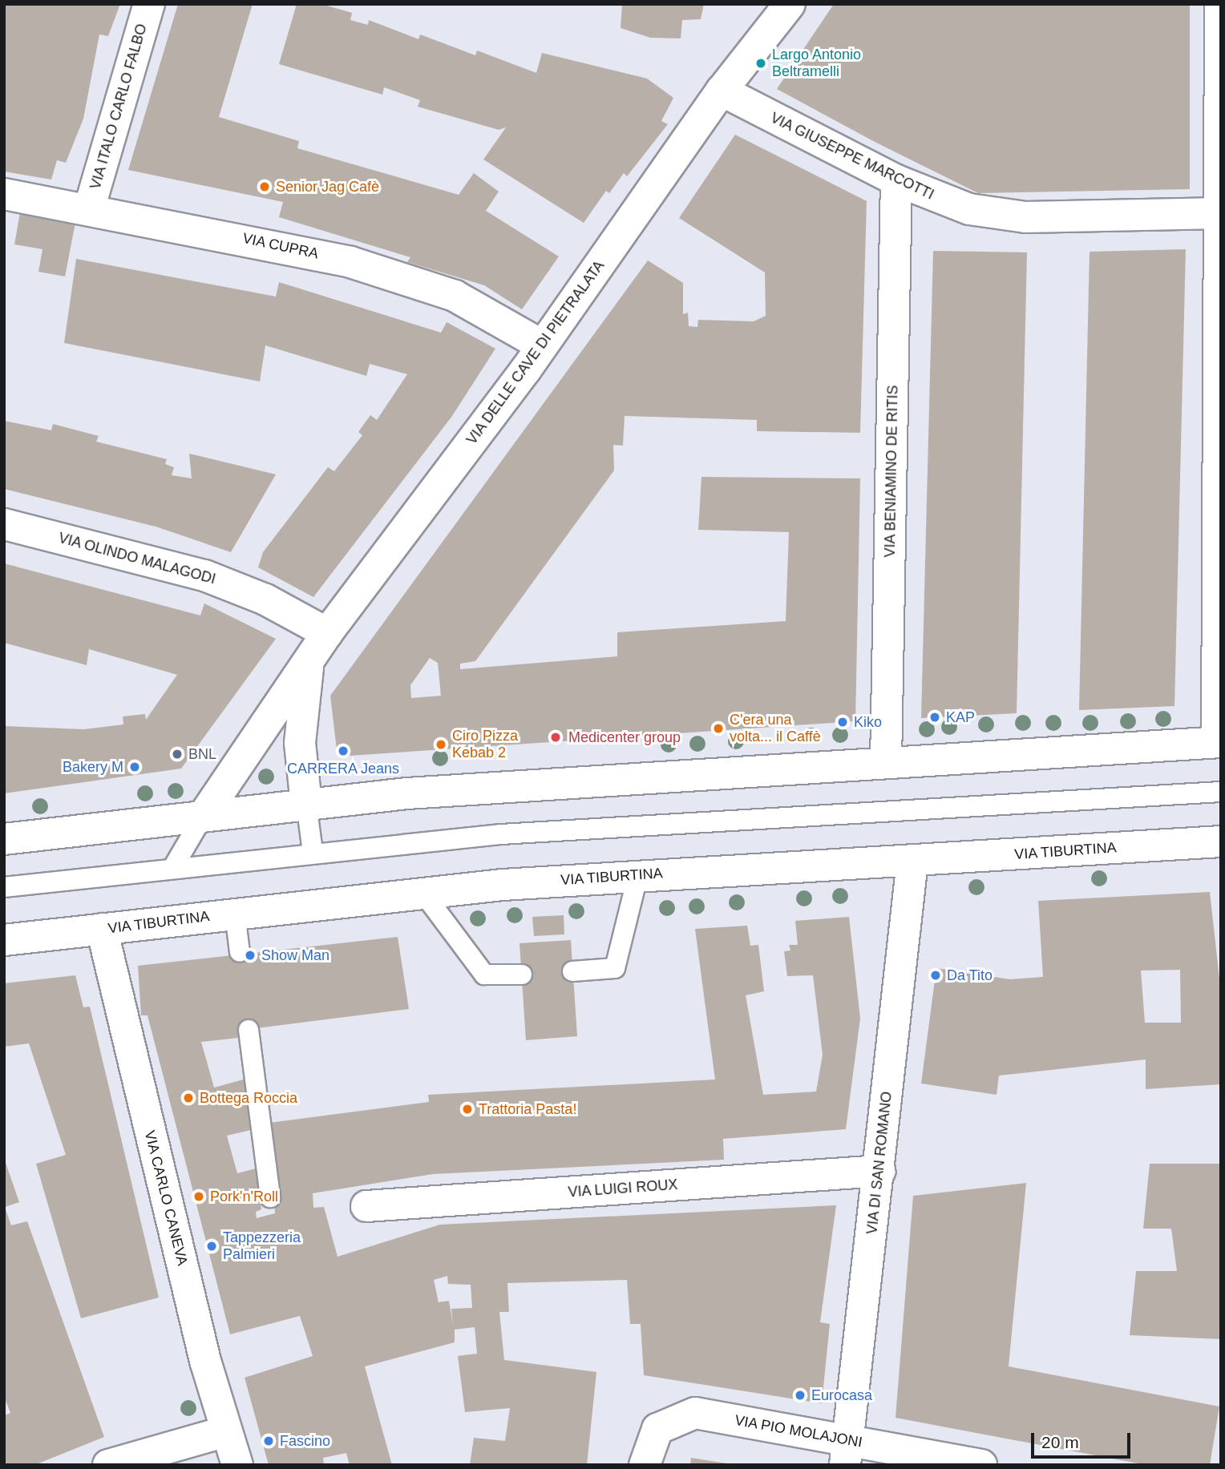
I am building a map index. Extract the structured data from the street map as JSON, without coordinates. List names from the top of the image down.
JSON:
{
  "streets": {
    "street": [
      "VIA ITALO CARLO FALBO",
      "VIA GIUSEPPE MARCOTTI",
      "VIA CUPRA",
      "VIA DELLE CAVE DI PIETRALATA",
      "VIA BENIAMINO DE RITIS",
      "VIA OLINDO MALAGODI",
      "VIA TIBURTINA",
      "VIA DI SAN ROMANO",
      "VIA LUIGI ROUX",
      "VIA CARLO CANEVA",
      "VIA PIO MOLAJONI"
    ]
  },
  "crossings": [
    ["VIA ITALO CARLO FALBO", "VIA CUPRA"],
    ["VIA GIUSEPPE MARCOTTI", "VIA DELLE CAVE DI PIETRALATA"],
    ["VIA GIUSEPPE MARCOTTI", "VIA BENIAMINO DE RITIS"],
    ["VIA CUPRA", "VIA DELLE CAVE DI PIETRALATA"],
    ["VIA DELLE CAVE DI PIETRALATA", "VIA OLINDO MALAGODI"],
    ["VIA TIBURTINA", "VIA DI SAN ROMANO"],
    ["VIA TIBURTINA", "VIA CARLO CANEVA"],
    ["VIA DI SAN ROMANO", "VIA LUIGI ROUX"],
    ["VIA DI SAN ROMANO", "VIA PIO MOLAJONI"]
  ],
  "places": [
    "Largo Antonio Beltramelli",
    "Senior Jag Cafè",
    "KAP",
    "Kiko",
    "C'era una volta... il Caffè",
    "Medicenter group",
    "Ciro Pizza Kebab 2",
    "CARRERA Jeans",
    "BNL",
    "Bakery M",
    "Show Man",
    "Da Tito",
    "Bottega Roccia",
    "Trattoria Pasta!",
    "Pork'n'Roll",
    "Tappezzeria Palmieri",
    "Eurocasa",
    "Fascino"
  ],
  "scale_bar": "20 m"
}
